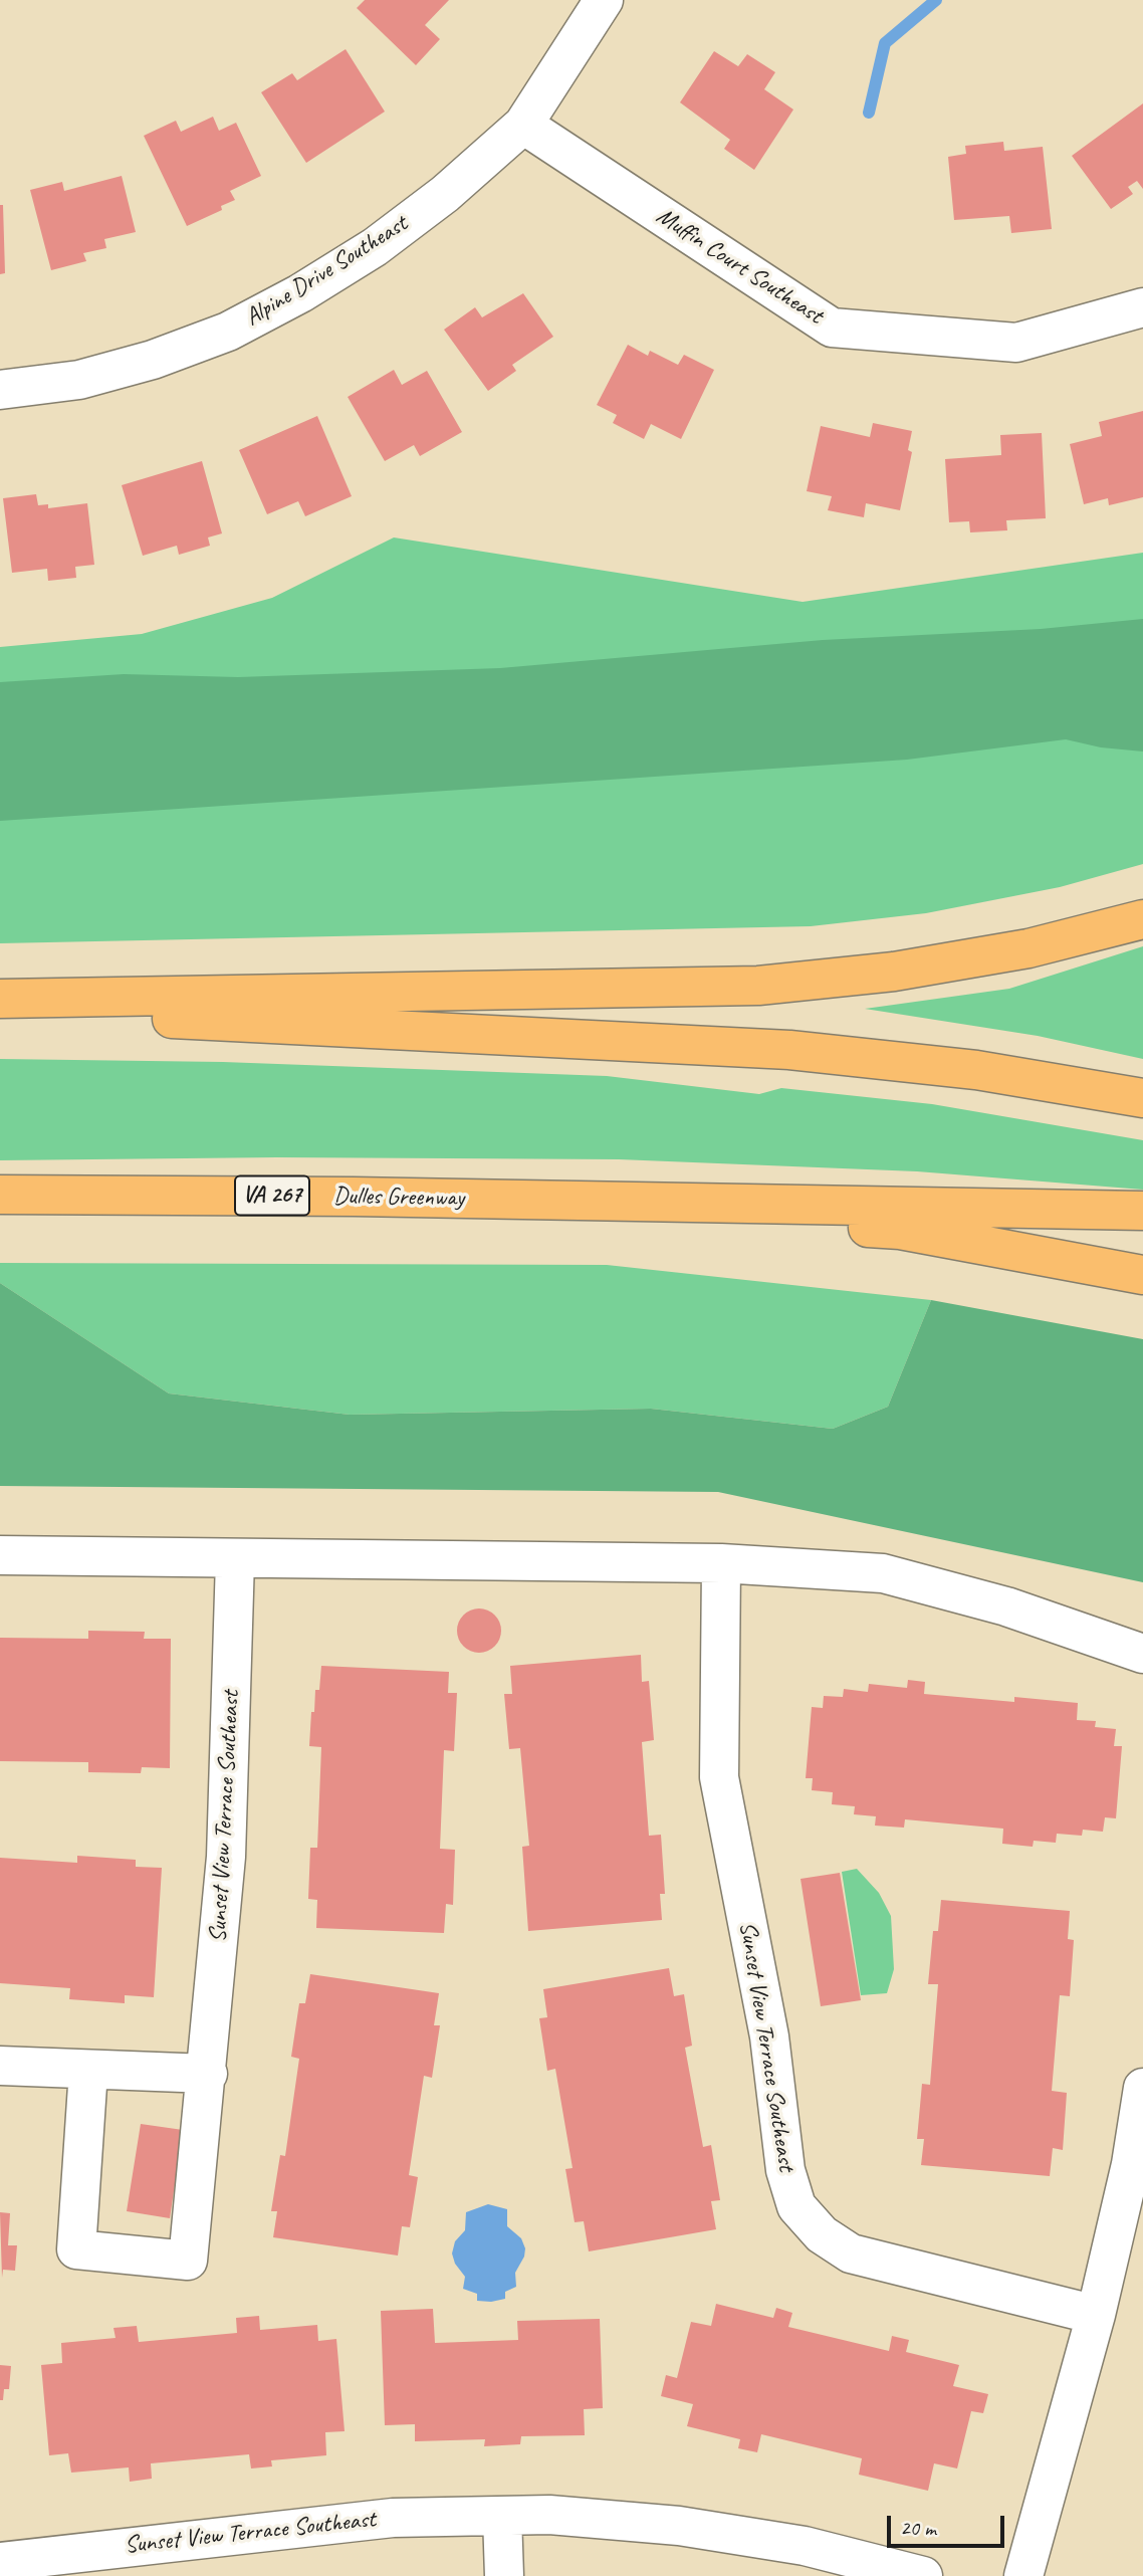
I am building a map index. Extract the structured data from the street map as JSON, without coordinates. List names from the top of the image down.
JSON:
{
  "streets": {
    "highway": ["VA 267", "Dulles Greenway"],
    "street": ["Muffin Court Southeast", "Alpine Drive Southeast", "Sunset View Terrace Southeast"]
  },
  "crossings": [
    ["Muffin Court Southeast", "Alpine Drive Southeast"]
  ],
  "scale_bar": "20 m"
}
